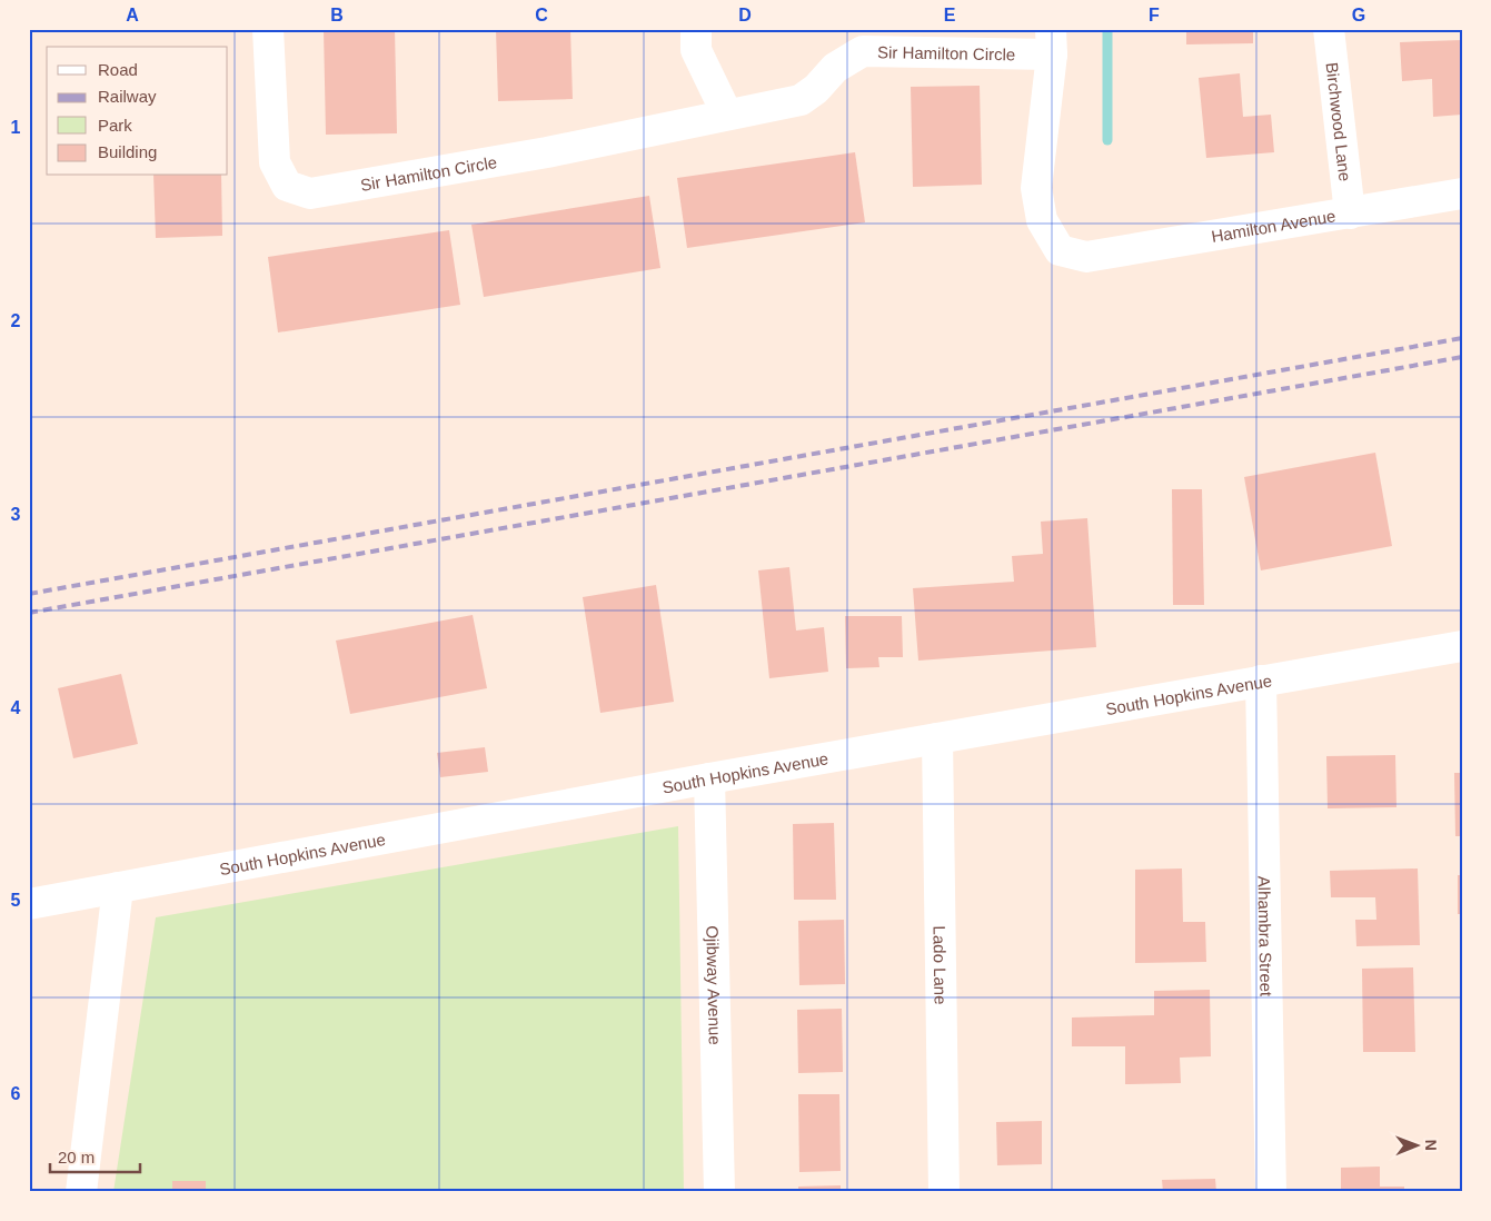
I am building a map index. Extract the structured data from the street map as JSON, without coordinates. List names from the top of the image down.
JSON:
{
  "streets": {
    "street": [
      "Sir Hamilton Circle",
      "Birchwood Lane",
      "Hamilton Avenue",
      "South Hopkins Avenue",
      "Alhambra Street",
      "Lado Lane",
      "Ojibway Avenue"
    ]
  },
  "crossings": [
    ["Sir Hamilton Circle", "Hamilton Avenue"],
    ["Birchwood Lane", "Hamilton Avenue"],
    ["South Hopkins Avenue", "Alhambra Street"],
    ["South Hopkins Avenue", "Lado Lane"],
    ["South Hopkins Avenue", "Ojibway Avenue"]
  ],
  "legend": [
    "Road",
    "Railway",
    "Park",
    "Building"
  ],
  "scale_bar": "20 m",
  "north": "right",
  "grid": {
    "columns": [
      "A",
      "B",
      "C",
      "D",
      "E",
      "F",
      "G"
    ],
    "rows": [
      "1",
      "2",
      "3",
      "4",
      "5",
      "6"
    ]
  }
}
